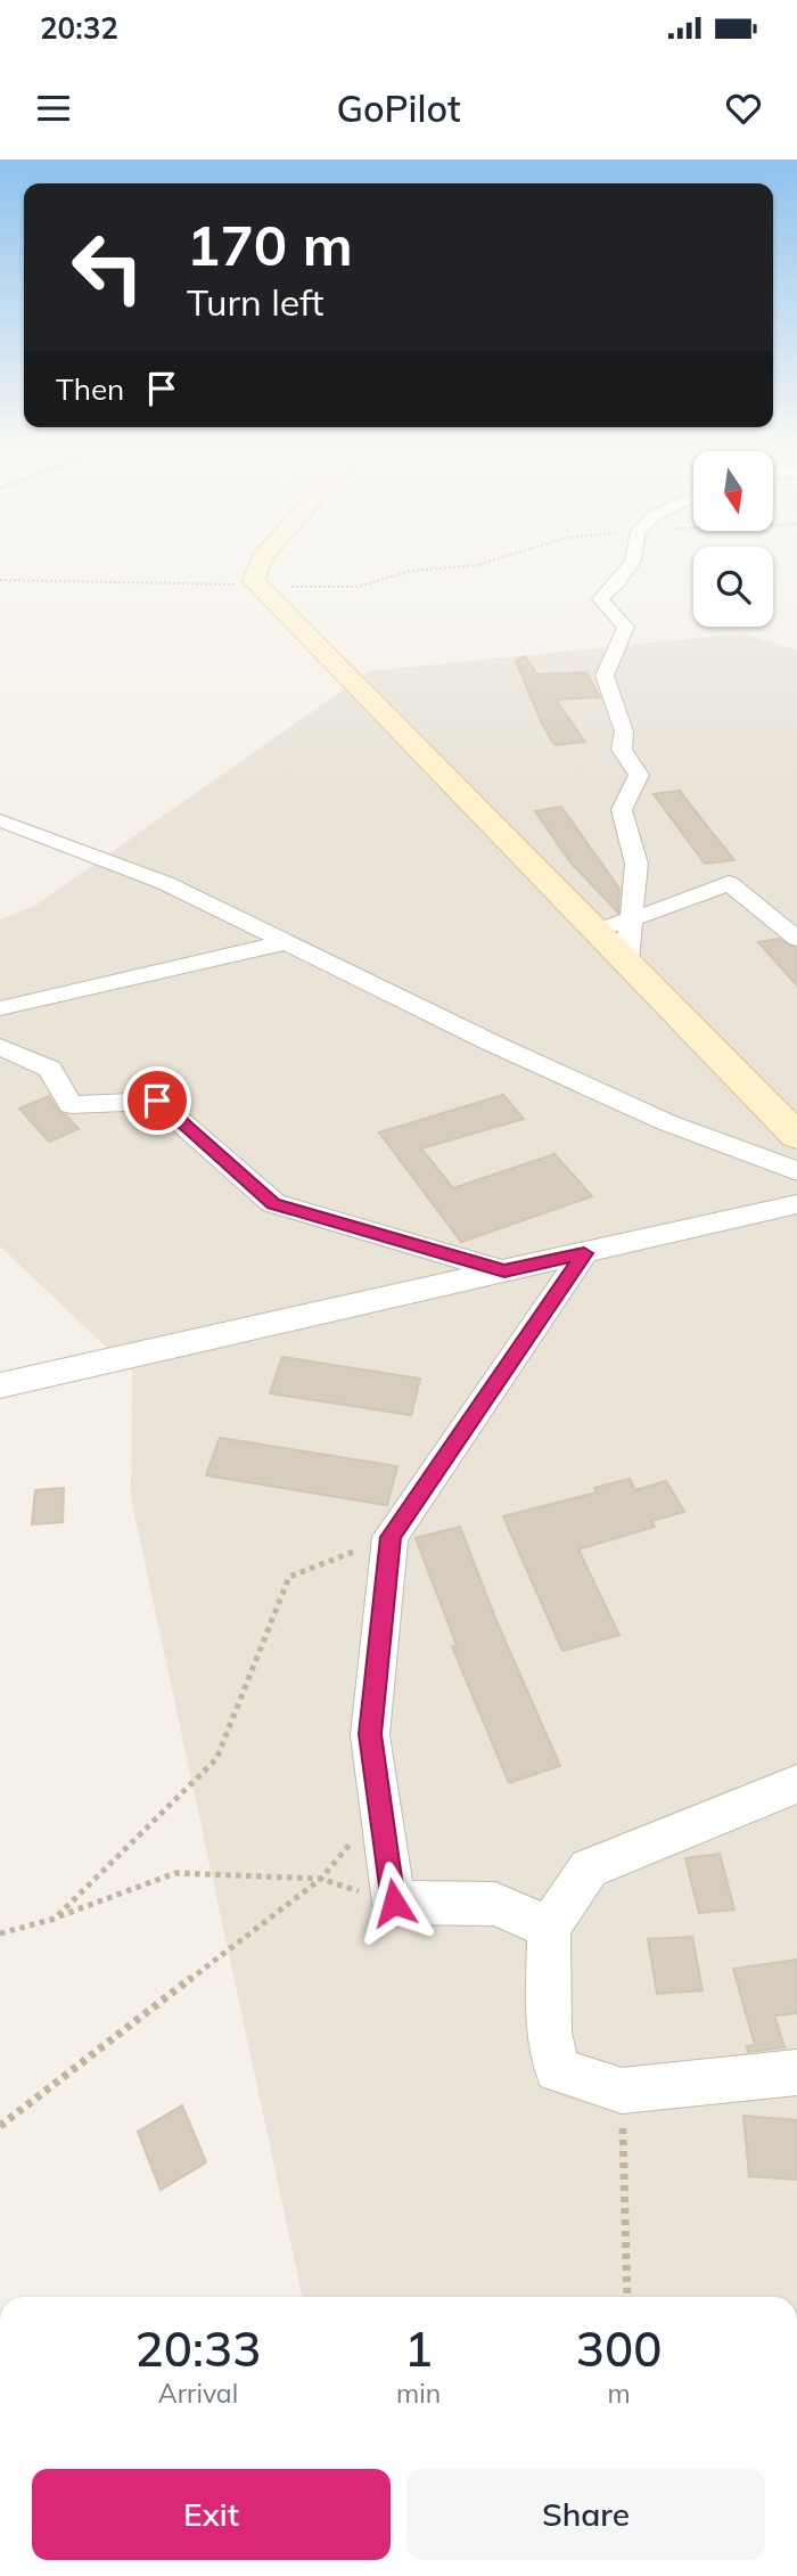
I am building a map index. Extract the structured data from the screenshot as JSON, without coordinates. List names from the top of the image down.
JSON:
{
  "north": "bottom",
  "page": {
    "status": "20:32",
    "header": "GoPilot",
    "turn": ["170 m", "Turn left"],
    "then": "Then",
    "eta": [
      "20:33",
      "Arrival",
      "1",
      "min",
      "300",
      "m"
    ],
    "buttons": ["Exit", "Share"]
  }
}
